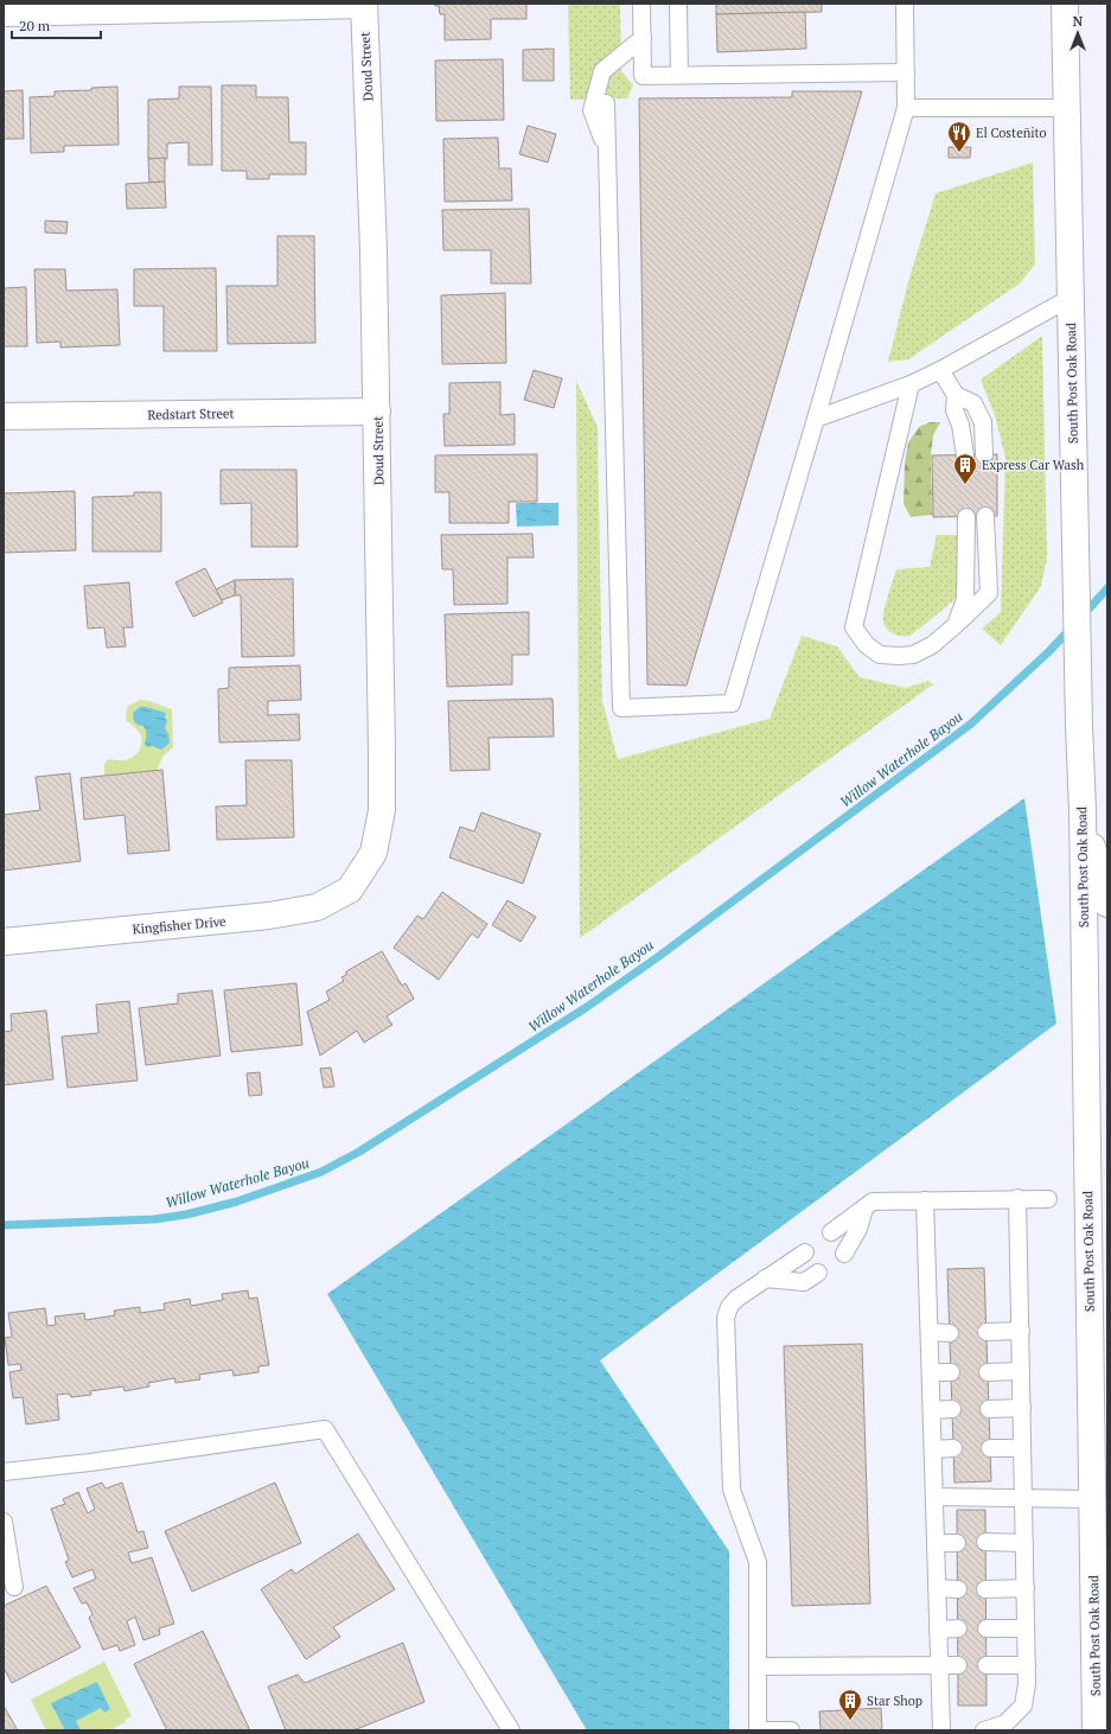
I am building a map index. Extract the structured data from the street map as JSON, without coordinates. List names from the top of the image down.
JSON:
{
  "streets": {
    "main road": [
      "Doud Street",
      "South Post Oak Road",
      "Redstart Street",
      "Kingfisher Drive"
    ]
  },
  "crossings": [
    ["Doud Street", "Redstart Street"],
    ["Doud Street", "Kingfisher Drive"]
  ],
  "water": ["Willow Waterhole Bayou"],
  "places": {
    "restaurant": ["El Costeñito"],
    "building": ["Express Car Wash", "Star Shop"]
  },
  "scale_bar": "20 m",
  "north": "top"
}
